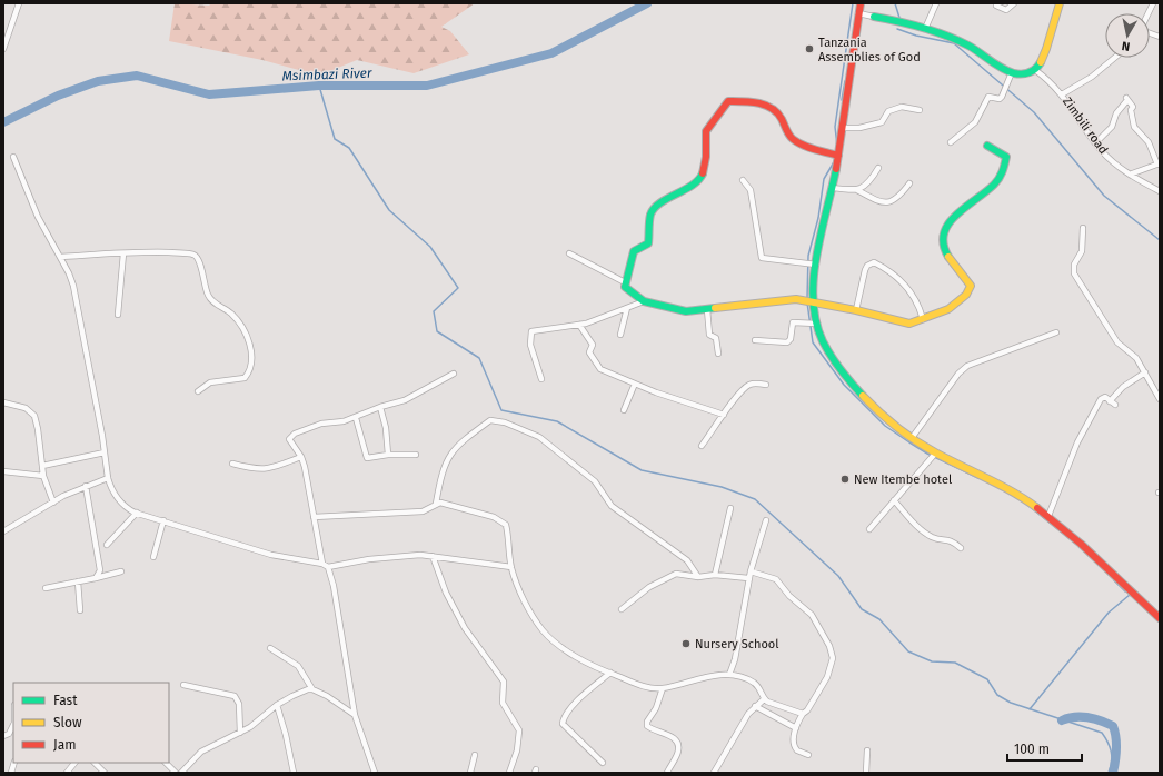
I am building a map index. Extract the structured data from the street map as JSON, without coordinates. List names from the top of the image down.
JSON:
{
  "streets": {
    "street": ["Zimbili road"]
  },
  "water": ["Msimbazi River"],
  "places": ["Tanzania Assemblies of God", "New Itembe hotel", "Nursery School"],
  "legend": ["Fast", "Slow", "Jam"],
  "scale_bar": "100 m",
  "north": "bottom"
}
